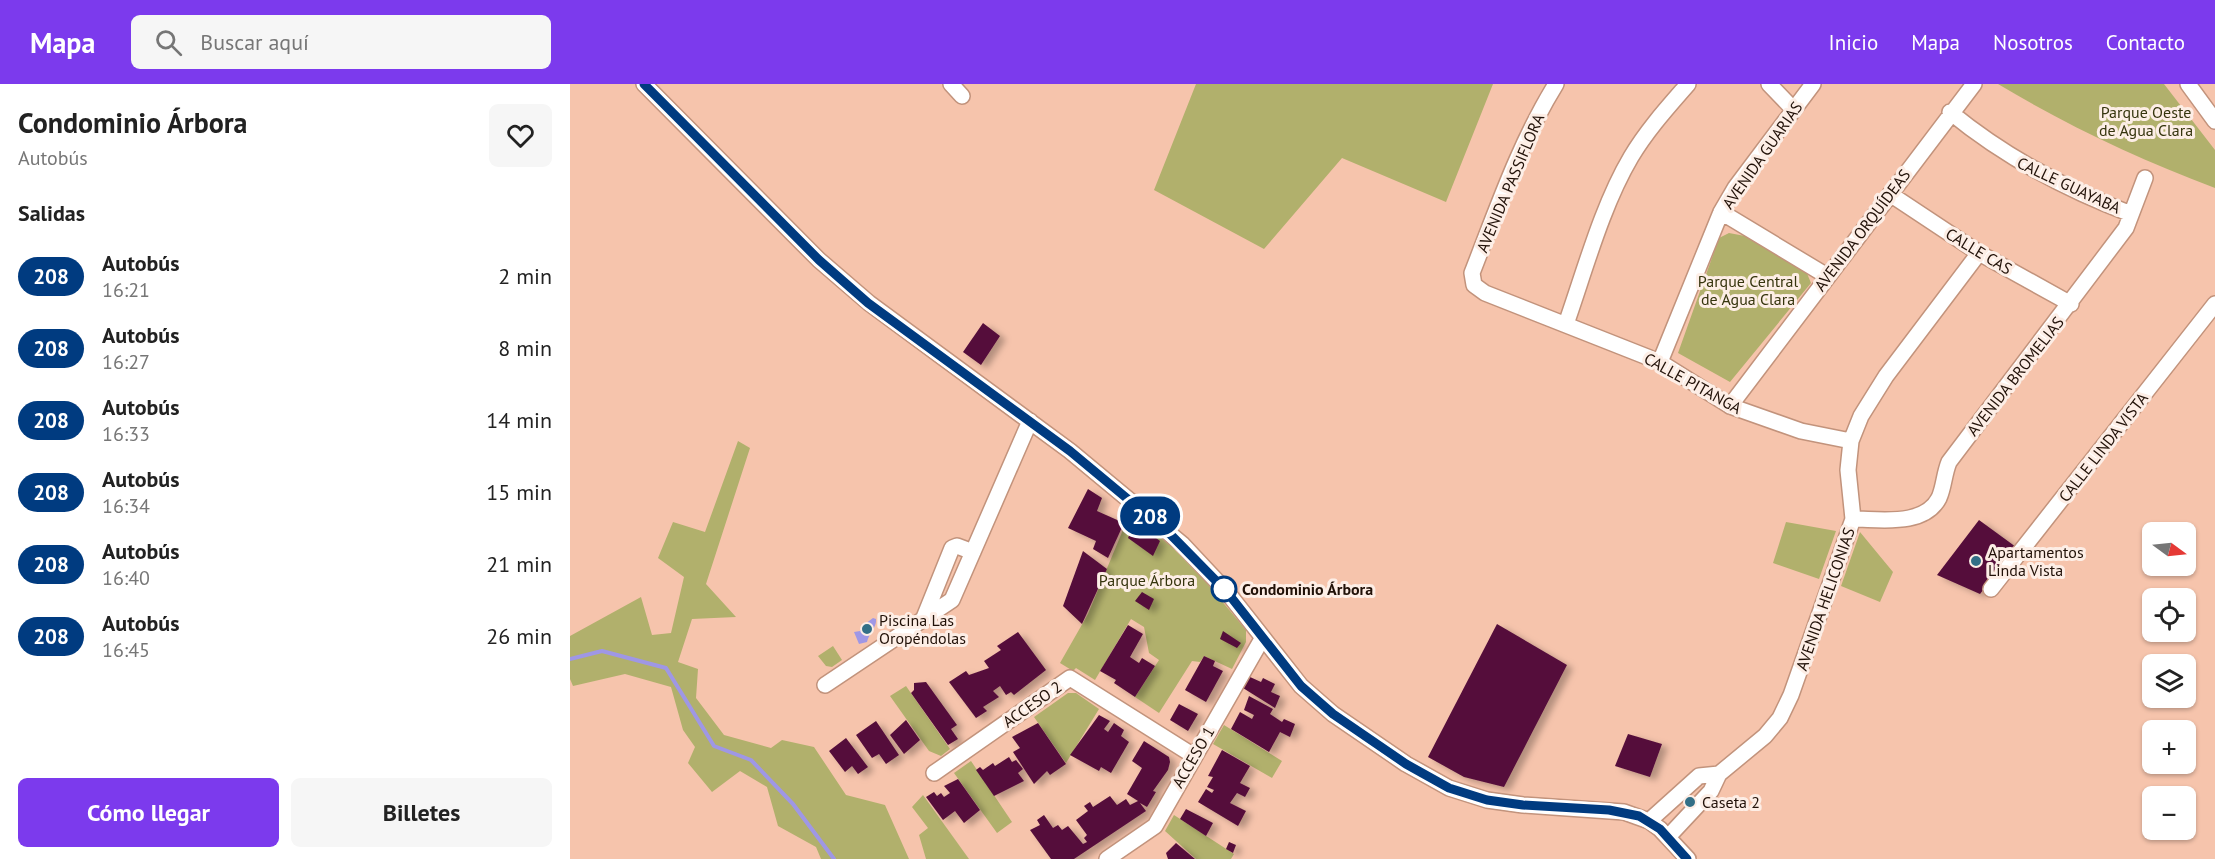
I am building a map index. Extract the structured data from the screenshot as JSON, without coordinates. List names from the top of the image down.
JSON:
{
  "streets": {
    "street": [
      "AVENIDA GUARIAS",
      "AVENIDA PASSIFLORA",
      "CALLE GUAYABA",
      "AVENIDA ORQUÍDEAS",
      "CALLE CAS",
      "AVENIDA BROMELIAS",
      "CALLE PITANGA",
      "CALLE LINDA VISTA",
      "AVENIDA HELICONIAS",
      "ACCESO 2",
      "ACCESO 1"
    ]
  },
  "crossings": [
    ["AVENIDA GUARIAS", "CALLE PITANGA"],
    ["AVENIDA PASSIFLORA", "CALLE PITANGA"],
    ["CALLE GUAYABA", "AVENIDA ORQUÍDEAS"],
    ["CALLE GUAYABA", "AVENIDA BROMELIAS"],
    ["AVENIDA ORQUÍDEAS", "CALLE CAS"],
    ["AVENIDA ORQUÍDEAS", "CALLE PITANGA"],
    ["CALLE CAS", "AVENIDA BROMELIAS"],
    ["CALLE CAS", "AVENIDA HELICONIAS"],
    ["AVENIDA BROMELIAS", "AVENIDA HELICONIAS"],
    ["CALLE PITANGA", "AVENIDA HELICONIAS"],
    ["ACCESO 2", "ACCESO 1"]
  ],
  "parks": ["Parque Oeste de Agua Clara", "Parque Central de Agua Clara", "Parque Árbora"],
  "places": [
    "Apartamentos Linda Vista",
    "Condominio Árbora",
    "Piscina Las Oropéndolas",
    "Caseta 2"
  ],
  "lines": ["bus line 208"],
  "north": "right",
  "page": {
    "header": "Mapa",
    "search": "Buscar aquí",
    "nav": [
      "Inicio",
      "Mapa",
      "Nosotros",
      "Contacto"
    ],
    "heading": [
      ["Condominio Árbora", "Autobús"],
      "Salidas"
    ],
    "on_map": "208",
    "list": [
      {
        "mark": "208",
        "name": "Autobús",
        "note": "16:21",
        "value": "2 min"
      },
      {
        "mark": "208",
        "name": "Autobús",
        "note": "16:27",
        "value": "8 min"
      },
      {
        "mark": "208",
        "name": "Autobús",
        "note": "16:33",
        "value": "14 min"
      },
      {
        "mark": "208",
        "name": "Autobús",
        "note": "16:34",
        "value": "15 min"
      },
      {
        "mark": "208",
        "name": "Autobús",
        "note": "16:40",
        "value": "21 min"
      },
      {
        "mark": "208",
        "name": "Autobús",
        "note": "16:45",
        "value": "26 min"
      }
    ],
    "map_buttons": ["+", "−"],
    "buttons": ["Cómo llegar", "Billetes"]
  }
}
